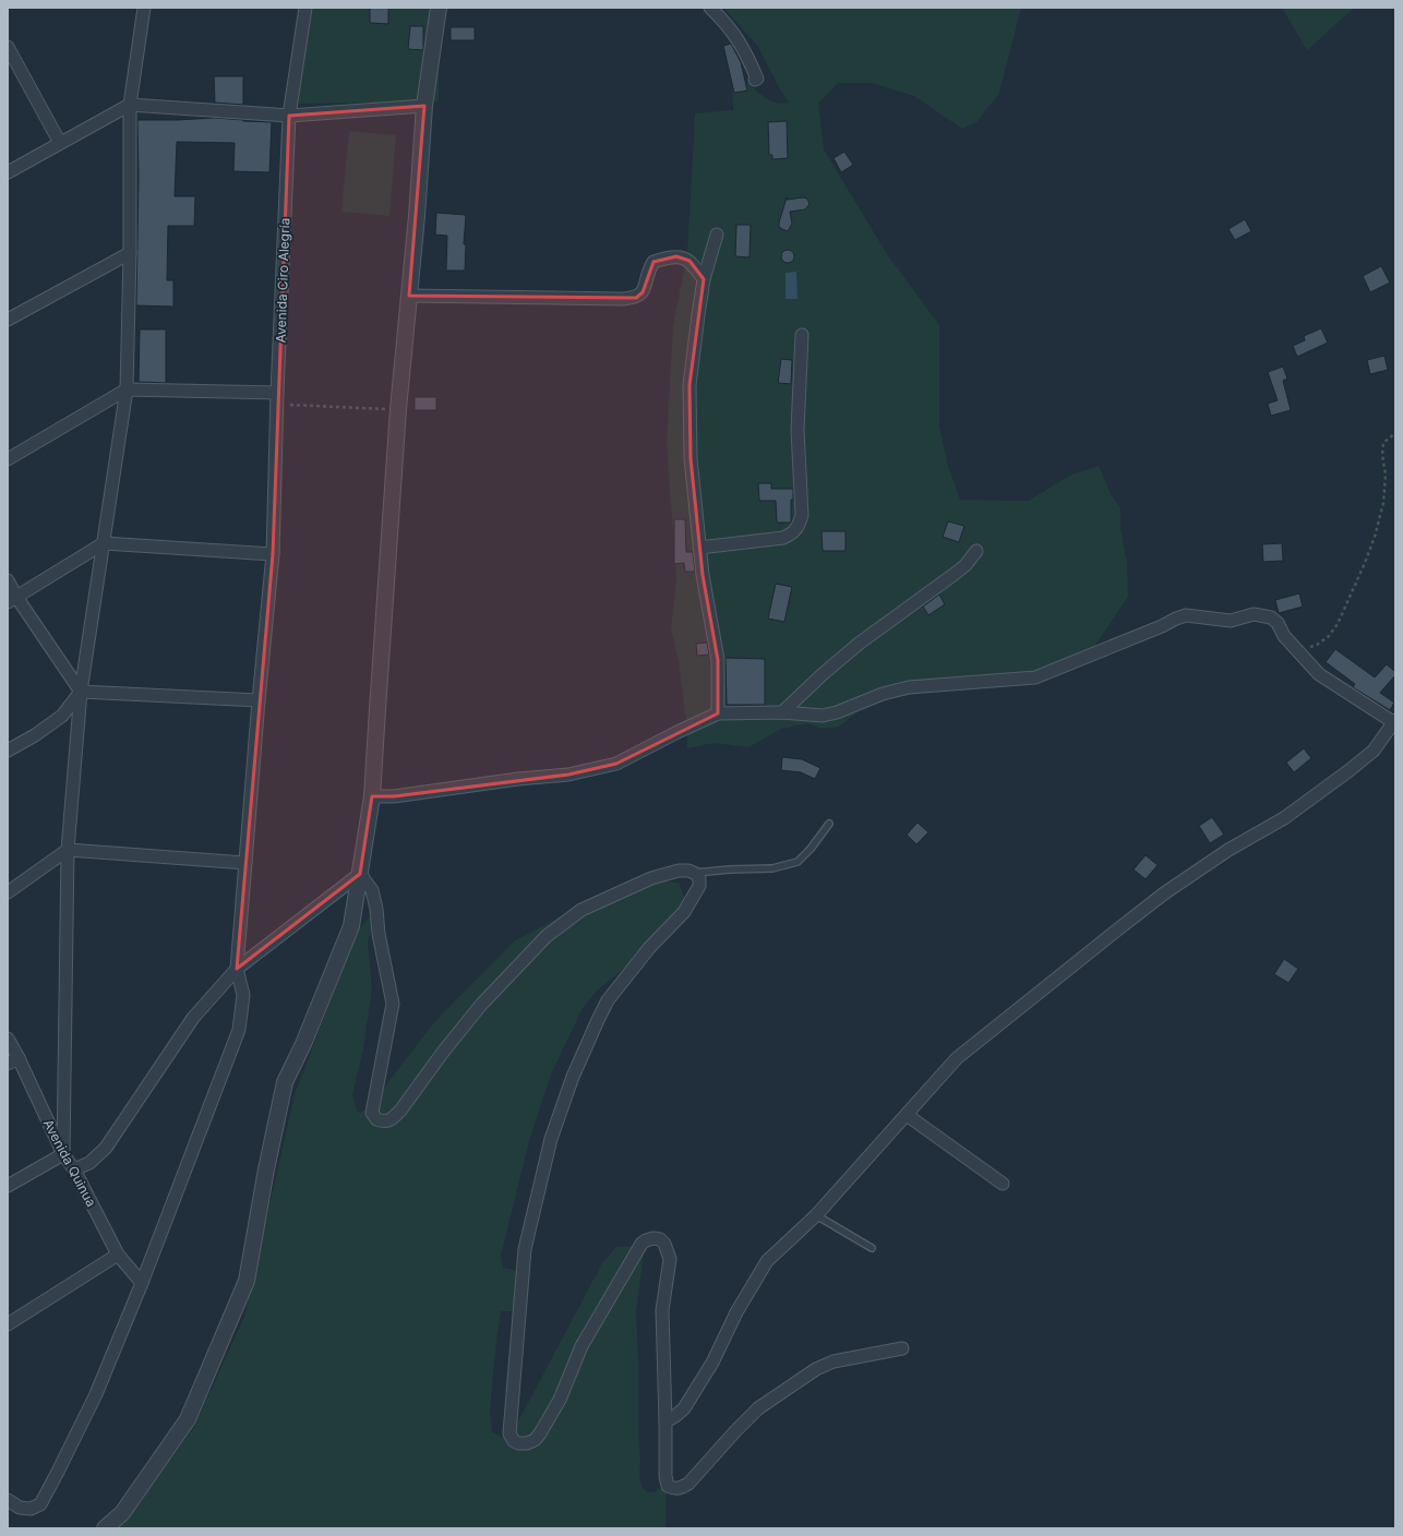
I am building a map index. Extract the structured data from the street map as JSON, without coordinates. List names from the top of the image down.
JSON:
{
  "streets": {
    "street": ["Avenida Ciro Alegría", "Avenida Quinua"]
  },
  "crossings": [
    ["Avenida Ciro Alegría", "Avenida Quinua"]
  ]
}
